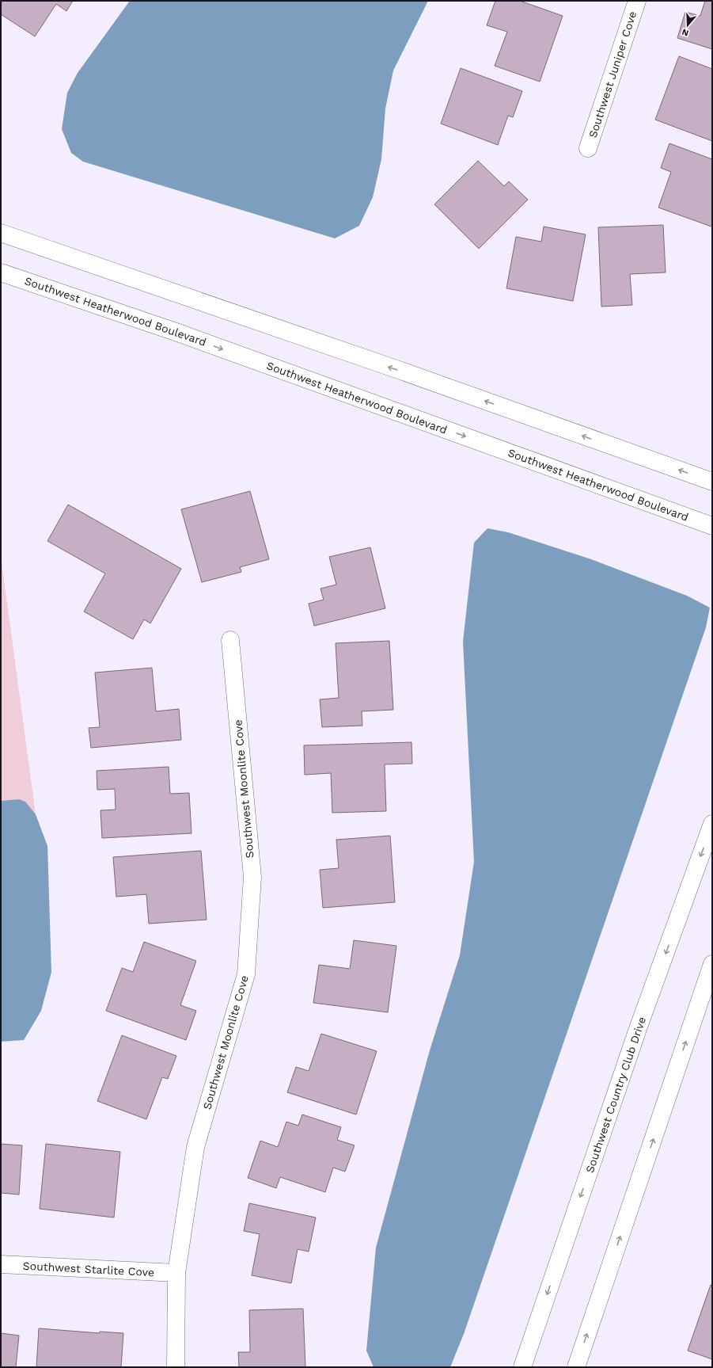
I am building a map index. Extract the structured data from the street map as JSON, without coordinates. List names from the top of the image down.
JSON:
{
  "streets": {
    "street": [
      "Southwest Juniper Cove",
      "Southwest Heatherwood Boulevard",
      "Southwest Moonlite Cove",
      "Southwest Country Club Drive",
      "Southwest Starlite Cove"
    ]
  },
  "crossings": [
    ["Southwest Moonlite Cove", "Southwest Starlite Cove"]
  ],
  "north": "bottom"
}
